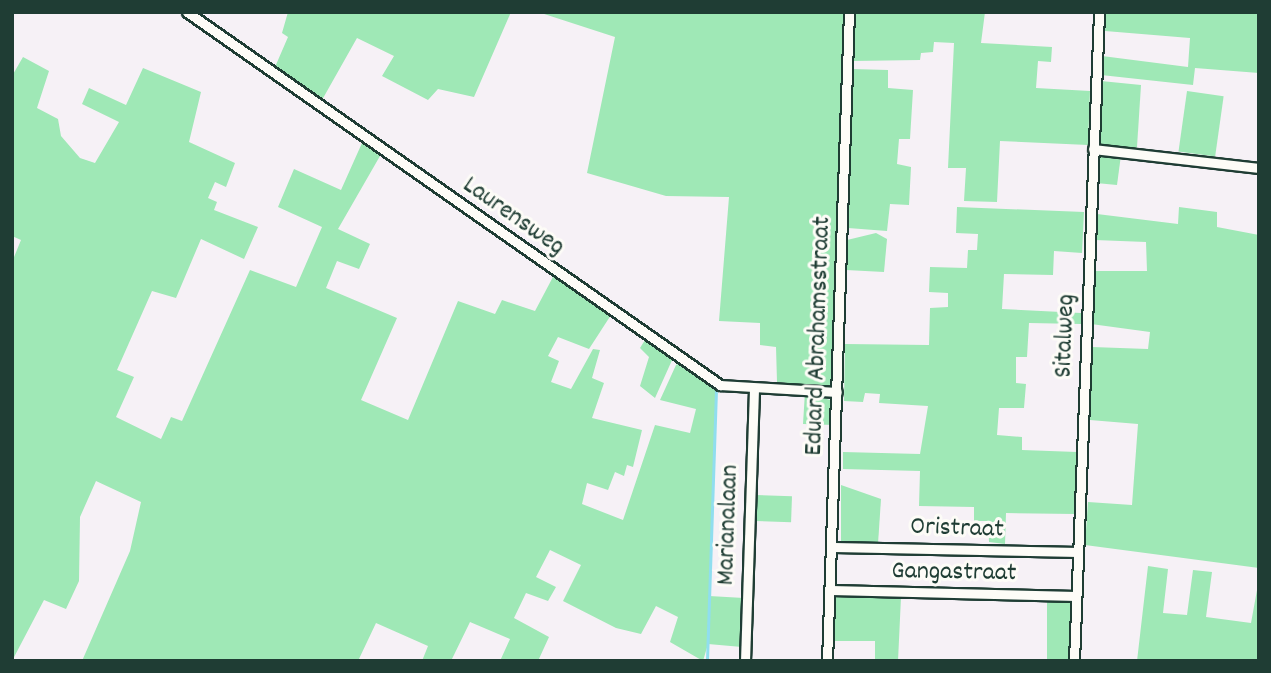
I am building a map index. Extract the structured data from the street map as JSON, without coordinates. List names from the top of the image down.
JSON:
{
  "streets": {
    "street": [
      "Laurensweg",
      "Eduard Abrahamsstraat",
      "Sitalweg",
      "Marianalaan",
      "Oristraat",
      "Gangastraat"
    ]
  },
  "crossings": [
    ["Laurensweg", "Eduard Abrahamsstraat"],
    ["Laurensweg", "Marianalaan"],
    ["Eduard Abrahamsstraat", "Oristraat"],
    ["Eduard Abrahamsstraat", "Gangastraat"],
    ["Sitalweg", "Oristraat"],
    ["Sitalweg", "Gangastraat"]
  ]
}
